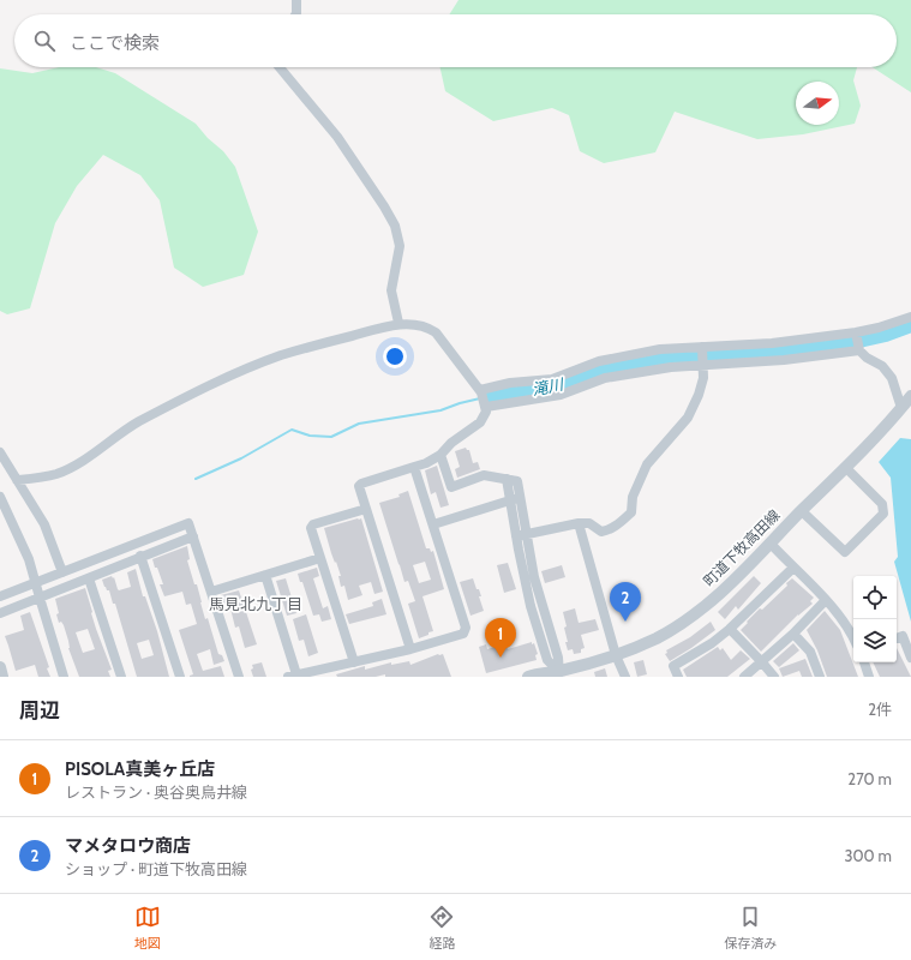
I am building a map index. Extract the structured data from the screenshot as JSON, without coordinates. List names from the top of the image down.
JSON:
{
  "streets": {
    "street": ["町道下牧高田線"]
  },
  "districts": ["馬見北九丁目"],
  "water": ["滝川"],
  "north": "right",
  "page": {
    "search": "ここで検索",
    "pins": ["2", "1"],
    "heading": ["周辺", "2件"],
    "list": [
      {
        "mark": "1",
        "name": "PISOLA真美ヶ丘店",
        "note": "レストラン · 奥谷奥鳥井線",
        "value": "270 m"
      },
      {
        "mark": "2",
        "name": "マメタロウ商店",
        "note": "ショップ · 町道下牧高田線",
        "value": "300 m"
      }
    ],
    "nav": ["地図", "経路", "保存済み"]
  }
}
